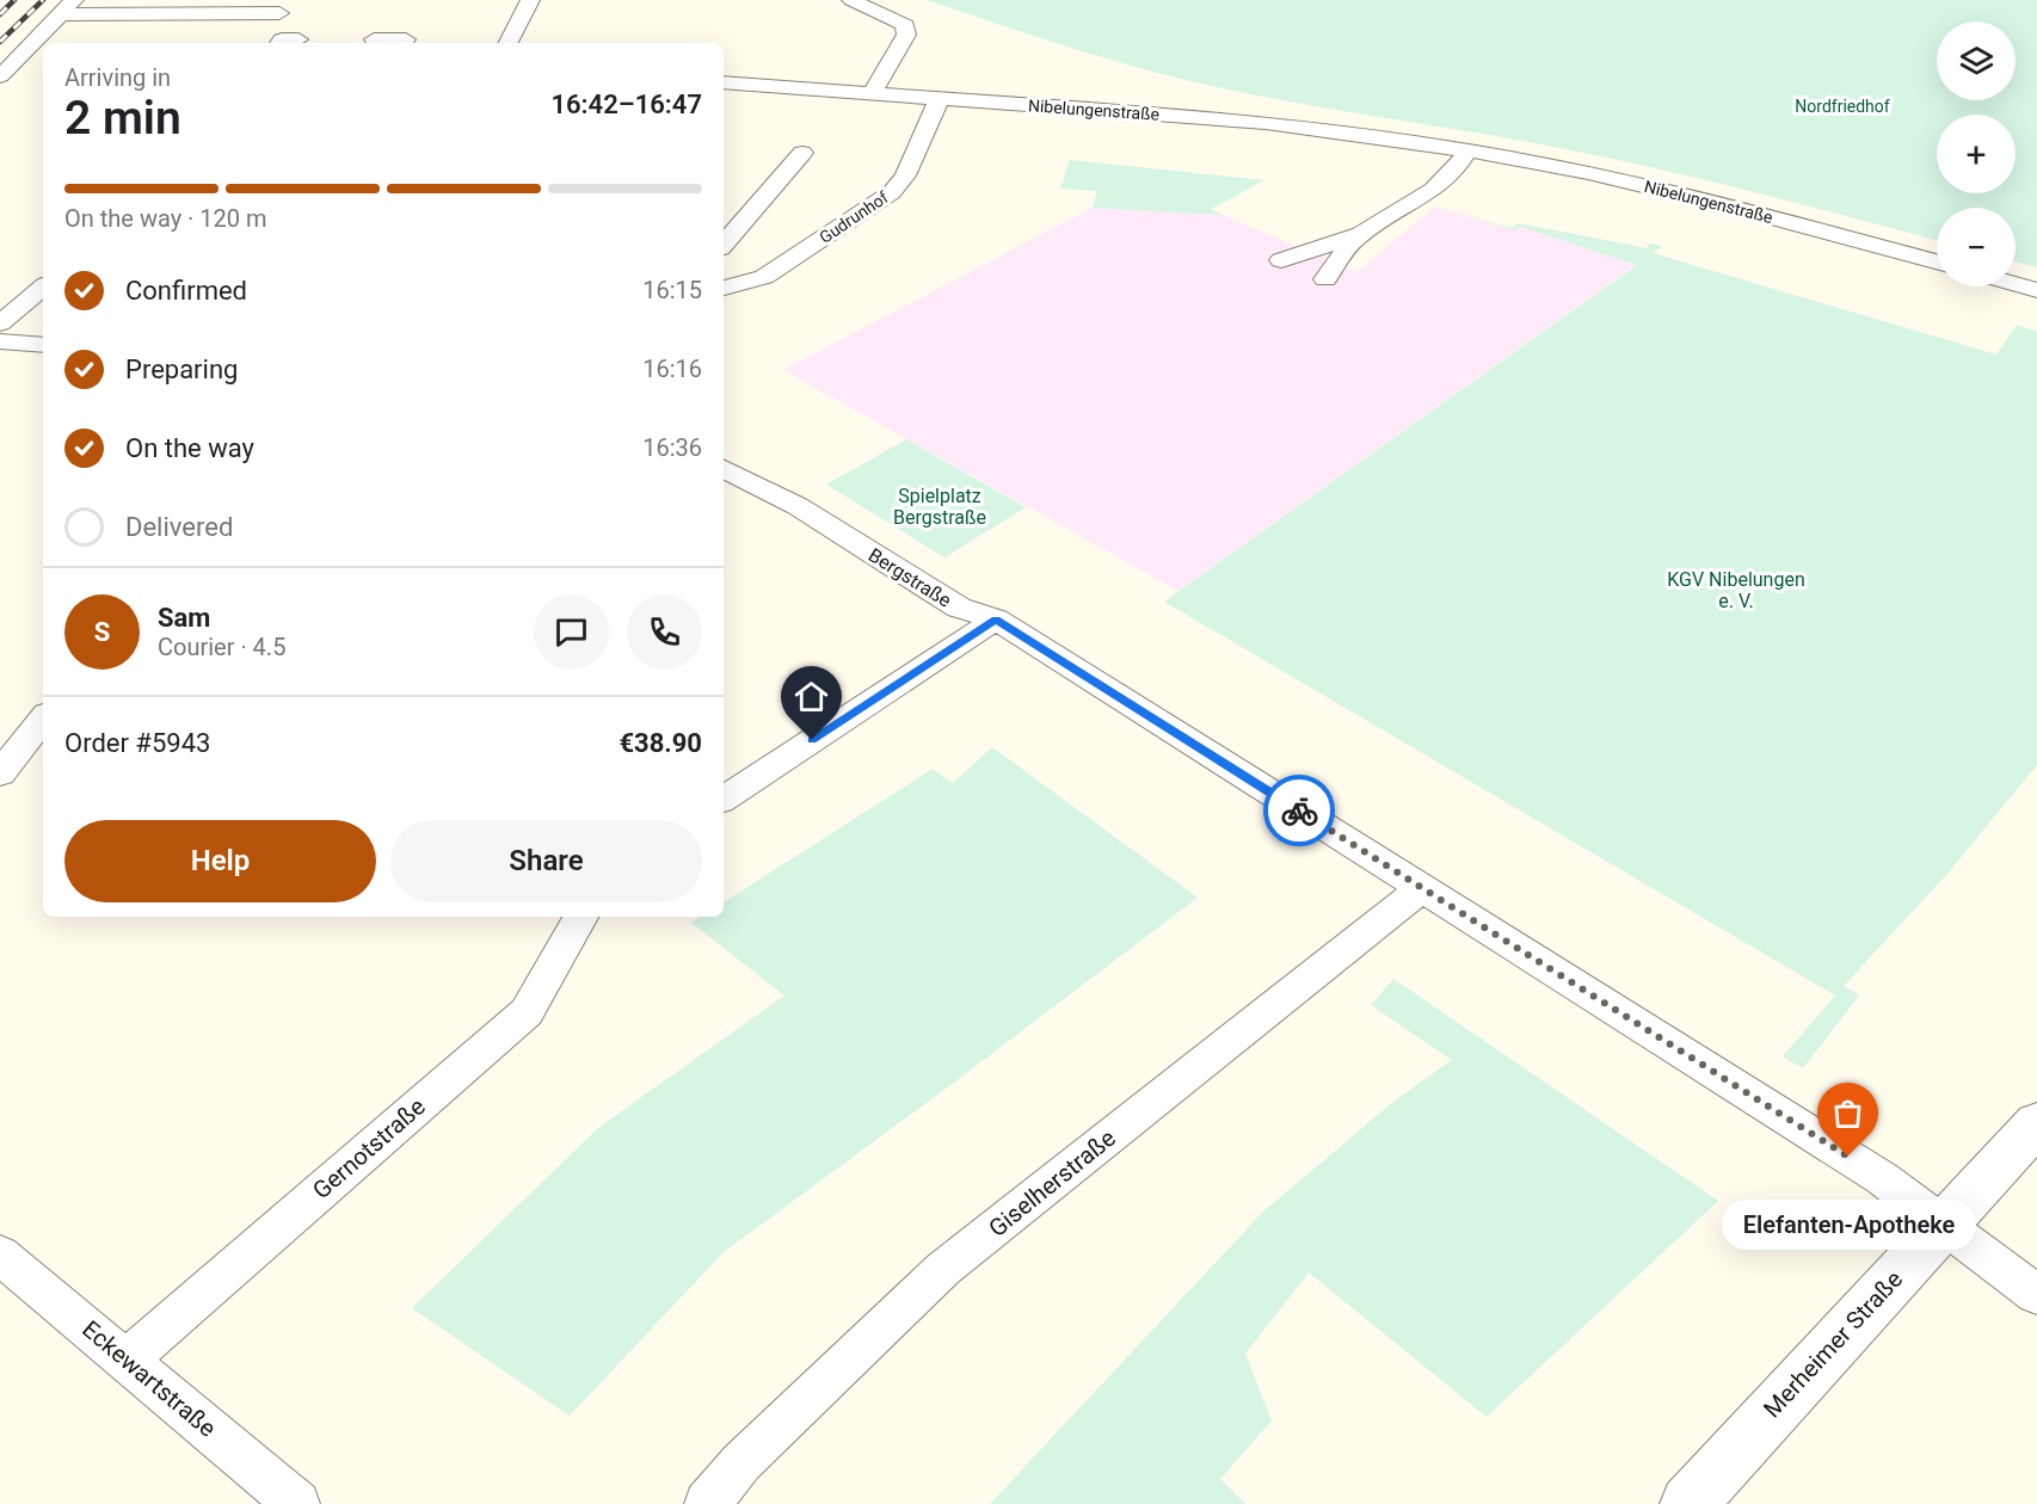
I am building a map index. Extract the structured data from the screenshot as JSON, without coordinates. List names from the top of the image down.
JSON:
{
  "streets": {
    "main road": ["Merheimer Straße"],
    "street": [
      "Nibelungenstraße",
      "Gudrunhof",
      "Bergstraße",
      "Gernotstraße",
      "Giselherstraße",
      "Eckewartstraße"
    ]
  },
  "crossings": [
    ["Nibelungenstraße", "Gudrunhof"],
    ["Bergstraße", "Giselherstraße"],
    ["Bergstraße", "Merheimer Straße"],
    ["Gernotstraße", "Eckewartstraße"]
  ],
  "parks": ["Nordfriedhof", "Spielplatz Bergstraße", "KGV Nibelungen e. V."],
  "places": ["Elefanten-Apotheke"],
  "page": {
    "map_buttons": ["+", "−"],
    "heading": ["2 min", "Arriving in", "16:42–16:47"],
    "panel": [
      "Sam",
      "Courier · 4.5",
      "Order #5943",
      "€38.90"
    ],
    "bar": "On the way · 120 m",
    "list": [
      ["Confirmed", "16:15"],
      ["Preparing", "16:16"],
      ["On the way", "16:36"],
      "Delivered"
    ],
    "round": "S",
    "buttons": ["Help", "Share"],
    "bubble": "Elefanten-Apotheke"
  }
}
